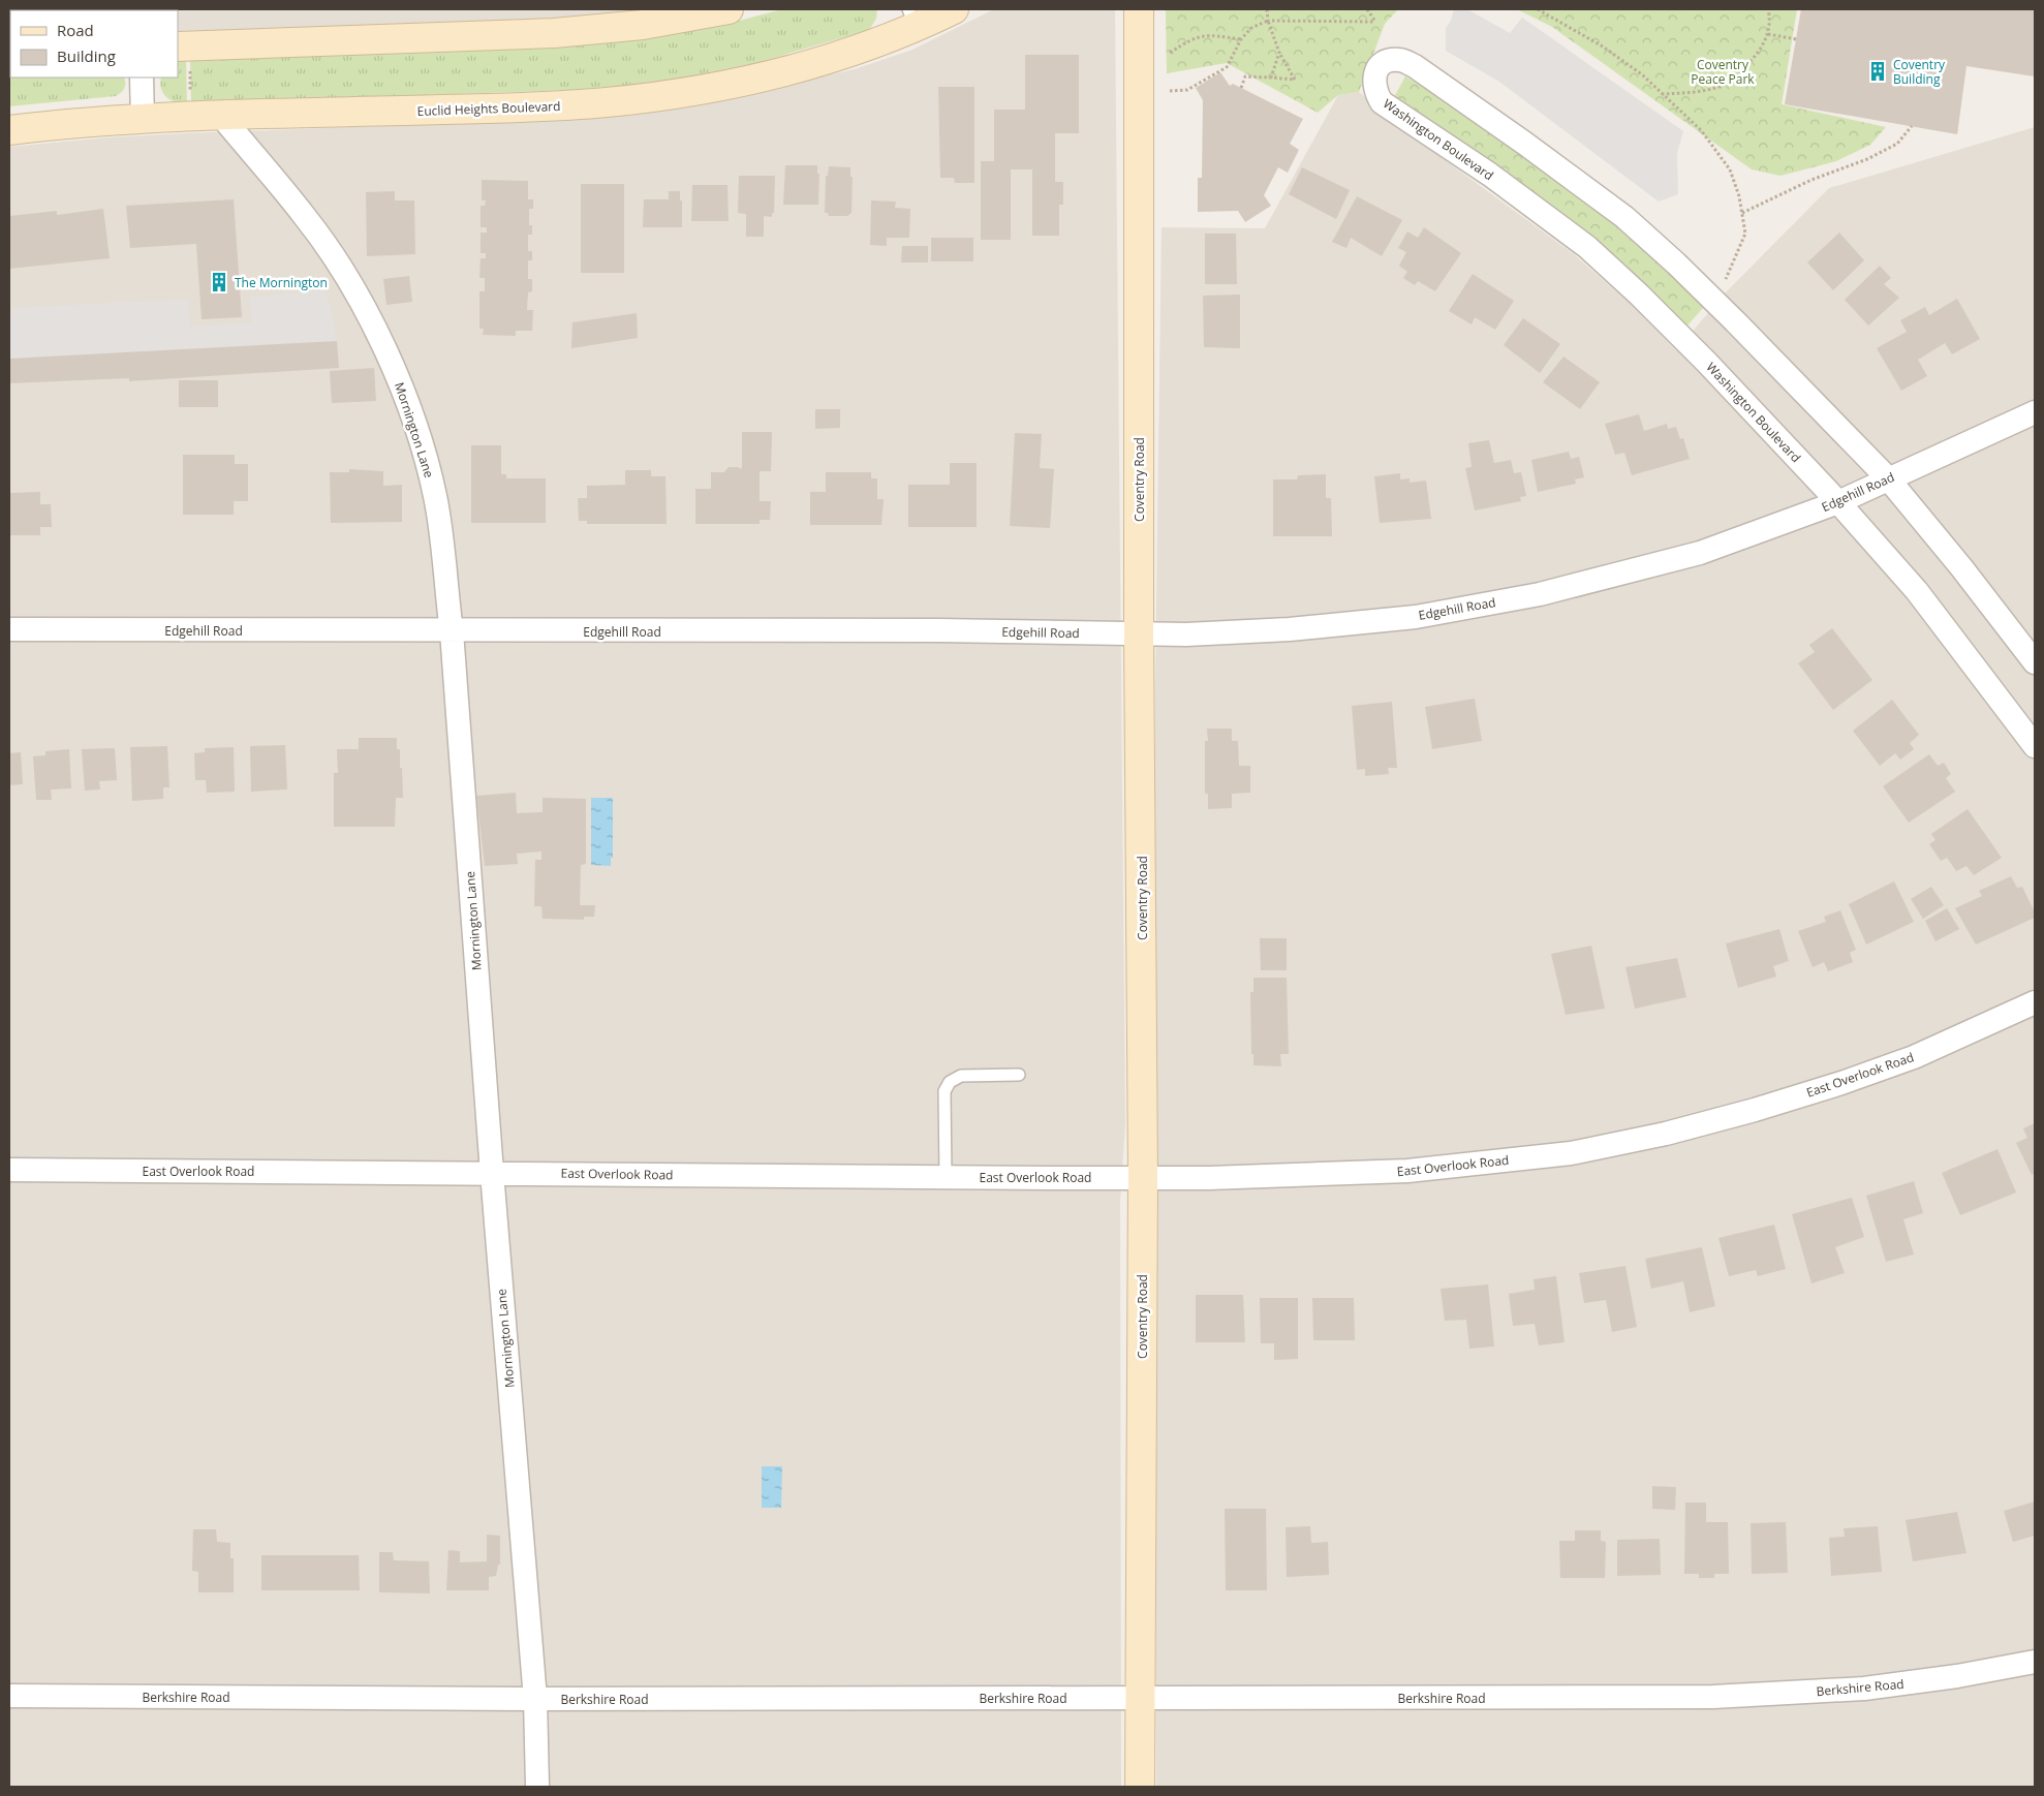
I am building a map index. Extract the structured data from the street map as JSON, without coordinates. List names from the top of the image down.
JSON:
{
  "streets": {
    "street": [
      "Euclid Heights Boulevard",
      "Washington Boulevard",
      "Mornington Lane",
      "Coventry Road",
      "Edgehill Road",
      "East Overlook Road",
      "Berkshire Road"
    ]
  },
  "crossings": [
    ["Euclid Heights Boulevard", "Mornington Lane"],
    ["Washington Boulevard", "Edgehill Road"],
    ["Mornington Lane", "Edgehill Road"],
    ["Mornington Lane", "East Overlook Road"],
    ["Mornington Lane", "Berkshire Road"],
    ["Coventry Road", "Edgehill Road"],
    ["Coventry Road", "East Overlook Road"],
    ["Coventry Road", "Berkshire Road"]
  ],
  "parks": ["Coventry Peace Park"],
  "places": {
    "building": ["Coventry Building", "The Mornington"]
  },
  "legend": ["Road", "Building"]
}
